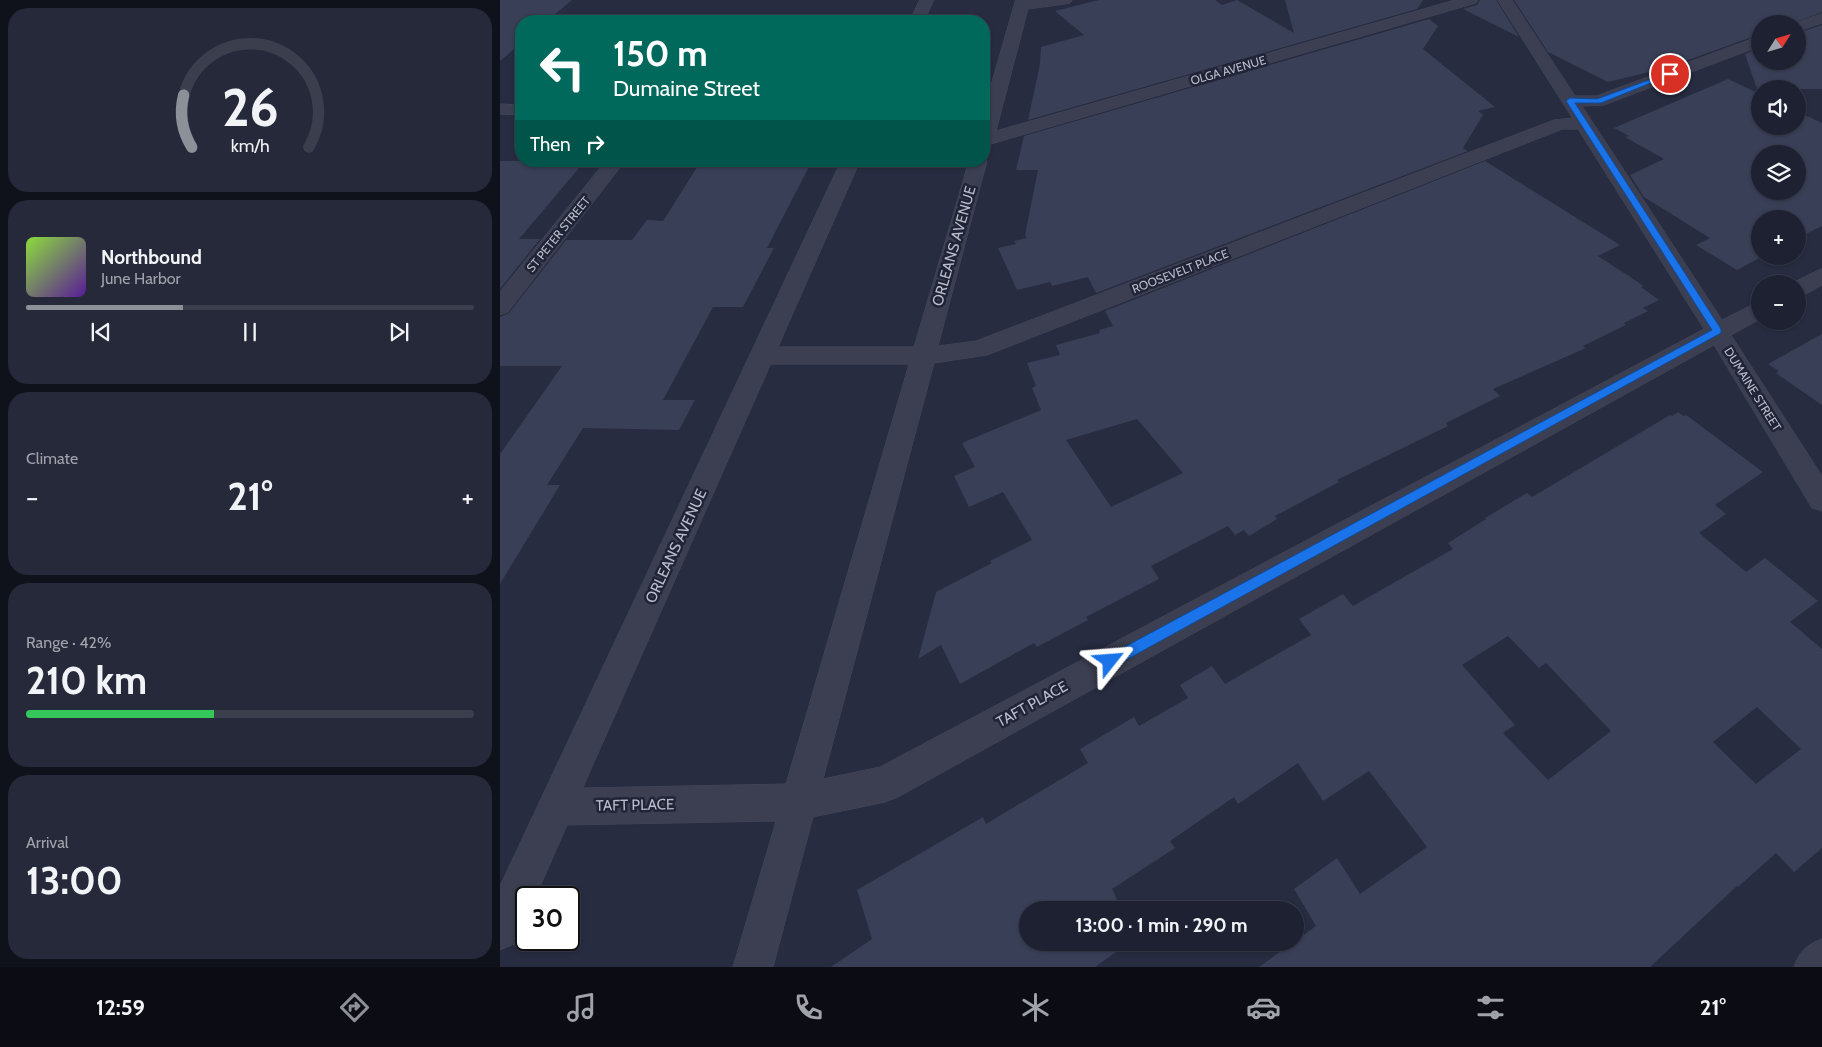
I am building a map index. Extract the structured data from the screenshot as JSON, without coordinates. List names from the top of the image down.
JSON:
{
  "streets": {
    "street": [
      "OLGA AVENUE",
      "ST PETER STREET",
      "ORLEANS AVENUE",
      "ROOSEVELT PLACE",
      "DUMAINE STREET",
      "TAFT PLACE"
    ]
  },
  "crossings": [
    ["ORLEANS AVENUE", "ROOSEVELT PLACE"],
    ["ORLEANS AVENUE", "TAFT PLACE"],
    ["ROOSEVELT PLACE", "DUMAINE STREET"],
    ["DUMAINE STREET", "TAFT PLACE"]
  ],
  "north": "top right",
  "page": {
    "map_buttons": ["+", "−"],
    "turn": ["150 m", "Dumaine Street"],
    "then": "Then",
    "song": ["Northbound", "June Harbor"],
    "tile": [
      "Climate",
      ["Range · 42%", "210 km"],
      ["Arrival", "13:00"]
    ],
    "heat": ["−", "21°", "+"],
    "limit": "30",
    "trip": "13:00 · 1 min · 290 m",
    "tabs": ["12:59", "21°"],
    "gauge": ["26", "km/h"]
  }
}
